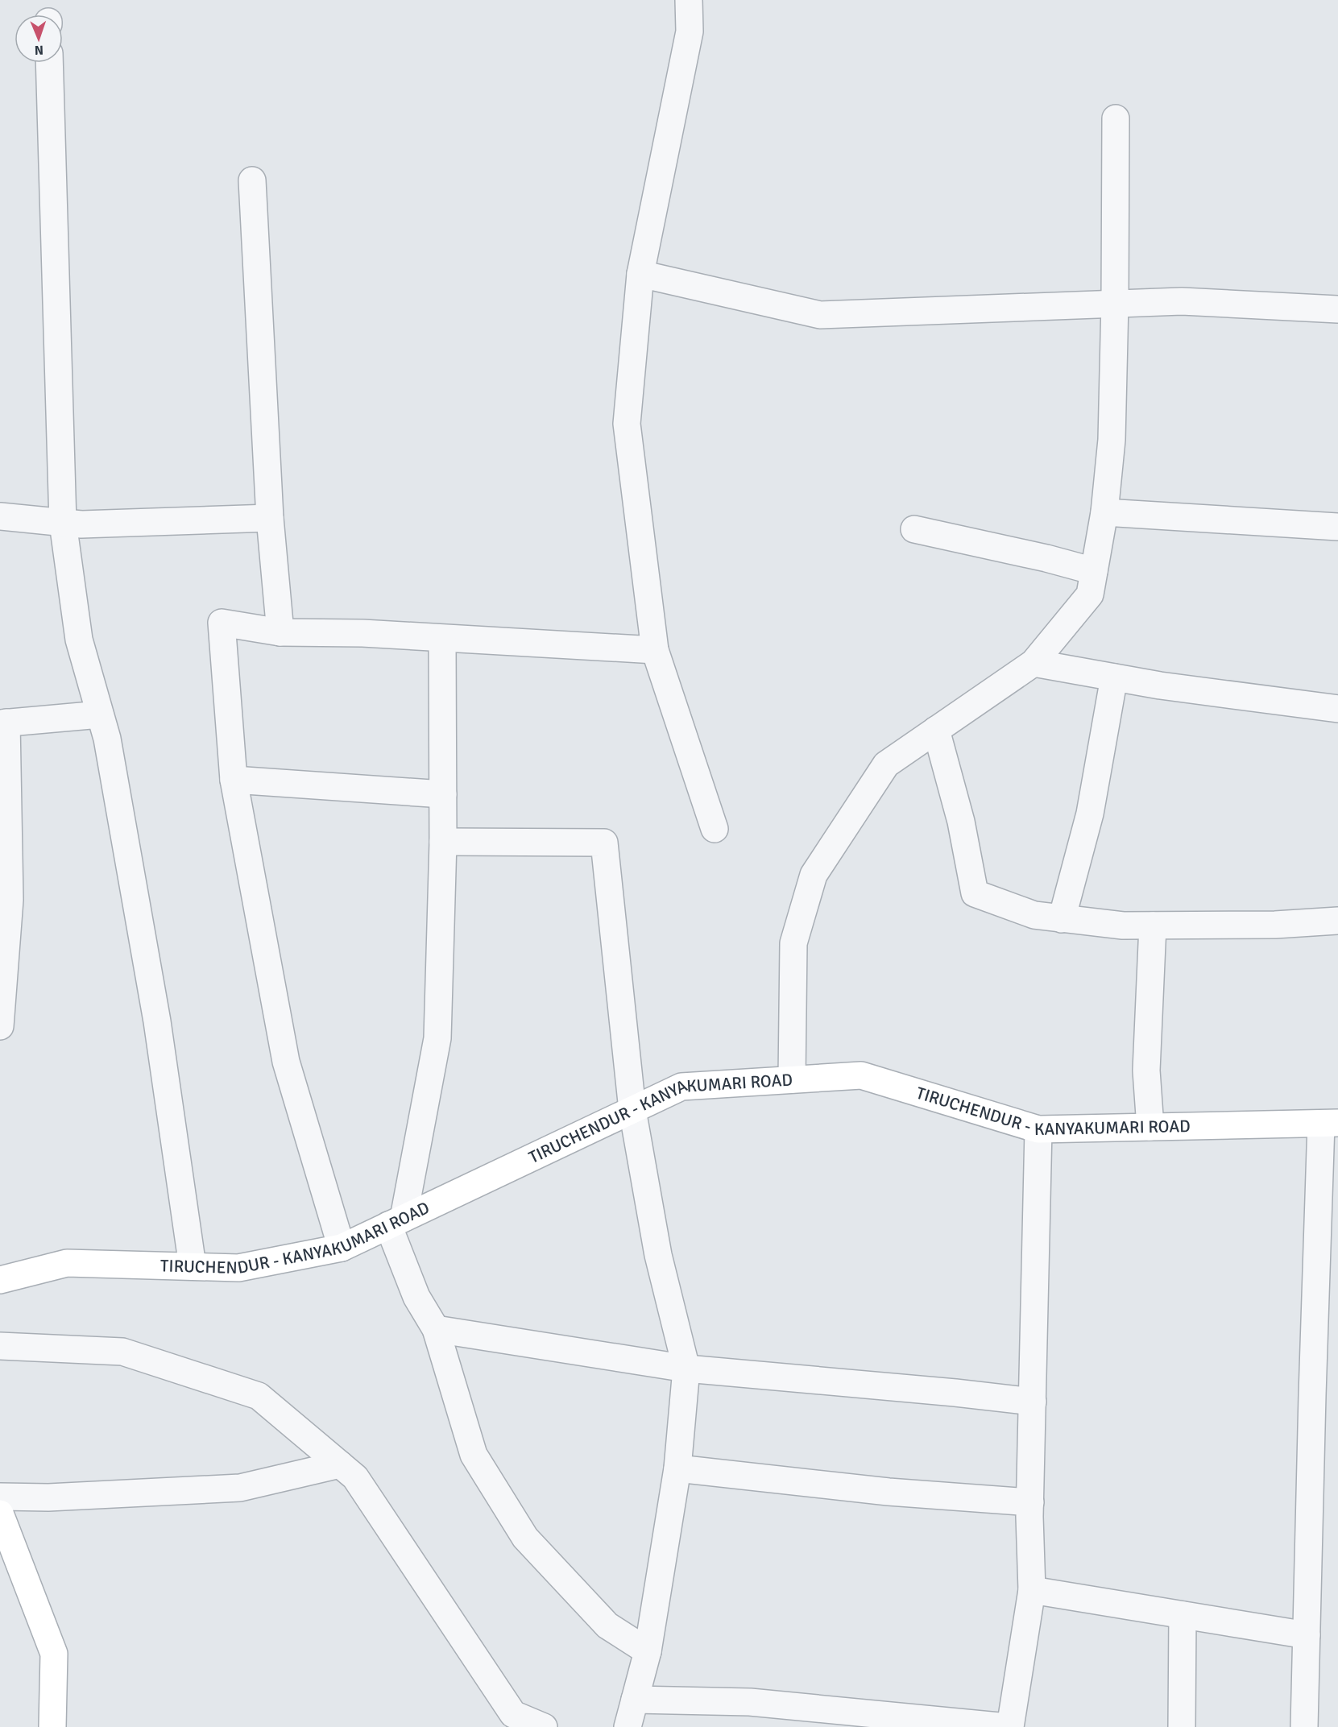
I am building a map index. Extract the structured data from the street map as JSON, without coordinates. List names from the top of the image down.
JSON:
{
  "streets": {
    "street": ["TIRUCHENDUR - KANYAKUMARI ROAD"]
  },
  "north": "bottom"
}
